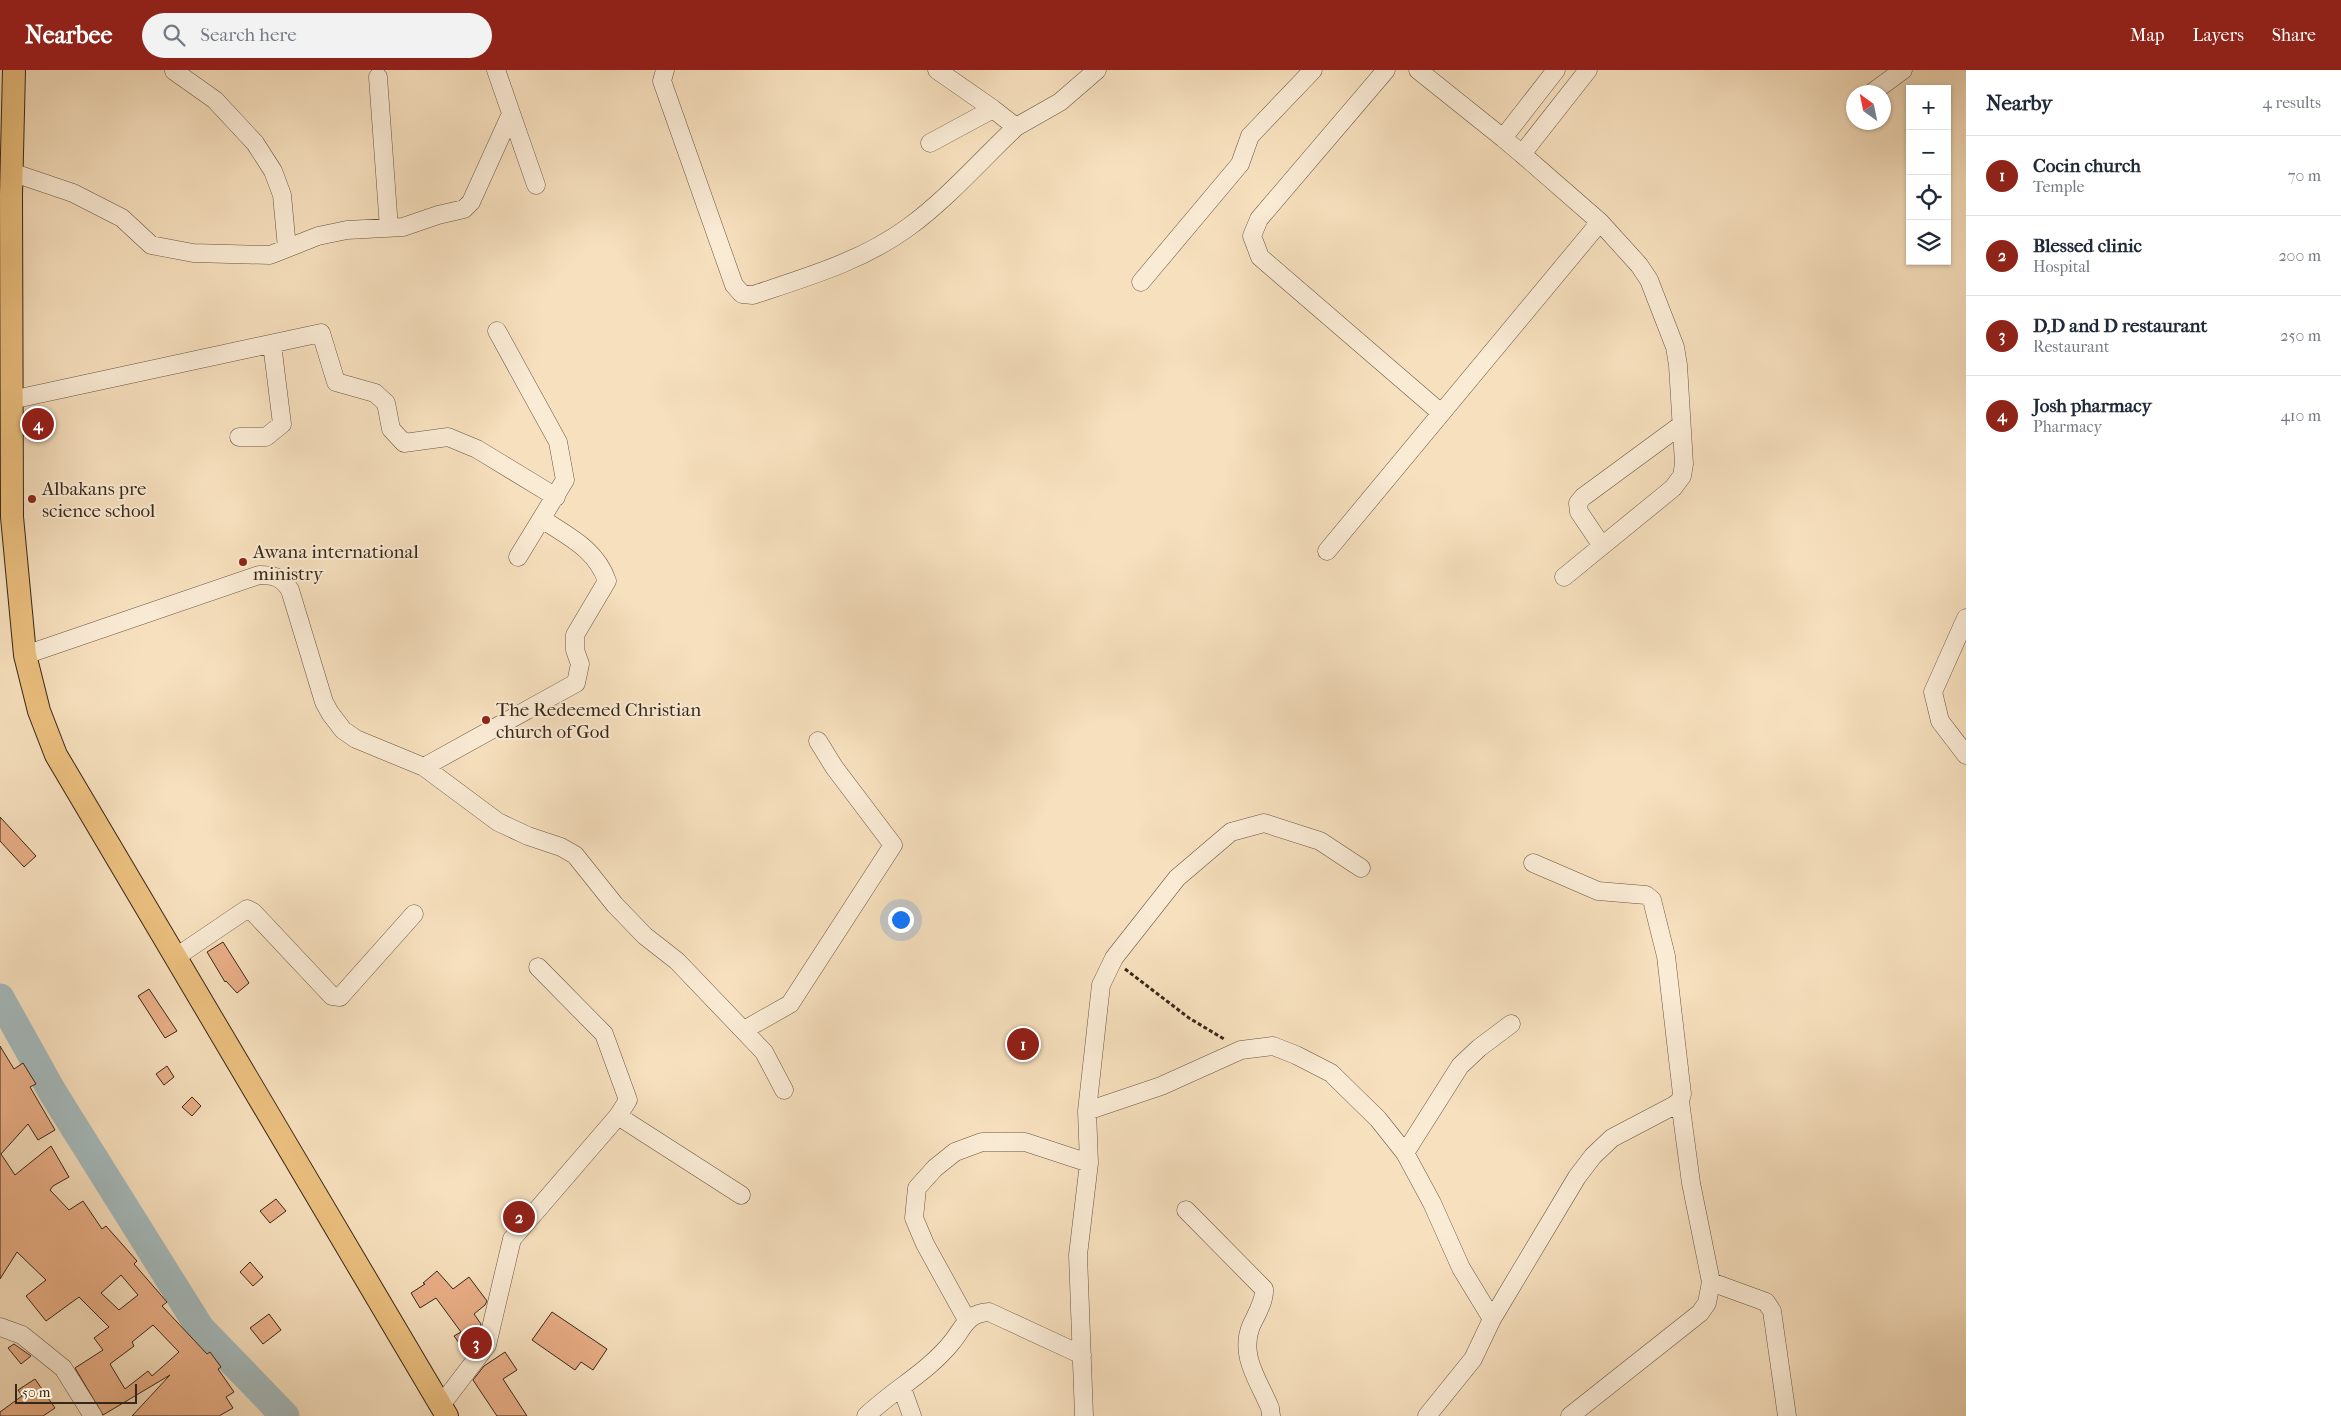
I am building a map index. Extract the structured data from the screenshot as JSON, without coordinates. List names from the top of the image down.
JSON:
{
  "places": ["Albakans pre science school", "Awana international ministry", "The Redeemed Christian church of God"],
  "scale_bar": "50 m",
  "north": "top left",
  "page": {
    "header": "Nearbee",
    "search": "Search here",
    "nav": ["Map", "Layers", "Share"],
    "heading": ["Nearby", "4 results"],
    "map_buttons": ["+", "−"],
    "list": [
      {
        "mark": "1",
        "name": "Cocin church",
        "note": "Temple",
        "value": "70 m"
      },
      {
        "mark": "2",
        "name": "Blessed clinic",
        "note": "Hospital",
        "value": "200 m"
      },
      {
        "mark": "3",
        "name": "D,D and D restaurant",
        "note": "Restaurant",
        "value": "250 m"
      },
      {
        "mark": "4",
        "name": "Josh pharmacy",
        "note": "Pharmacy",
        "value": "410 m"
      }
    ],
    "pins": [
      "4",
      "1",
      "2",
      "3"
    ],
    "scale": "50 m"
  }
}
